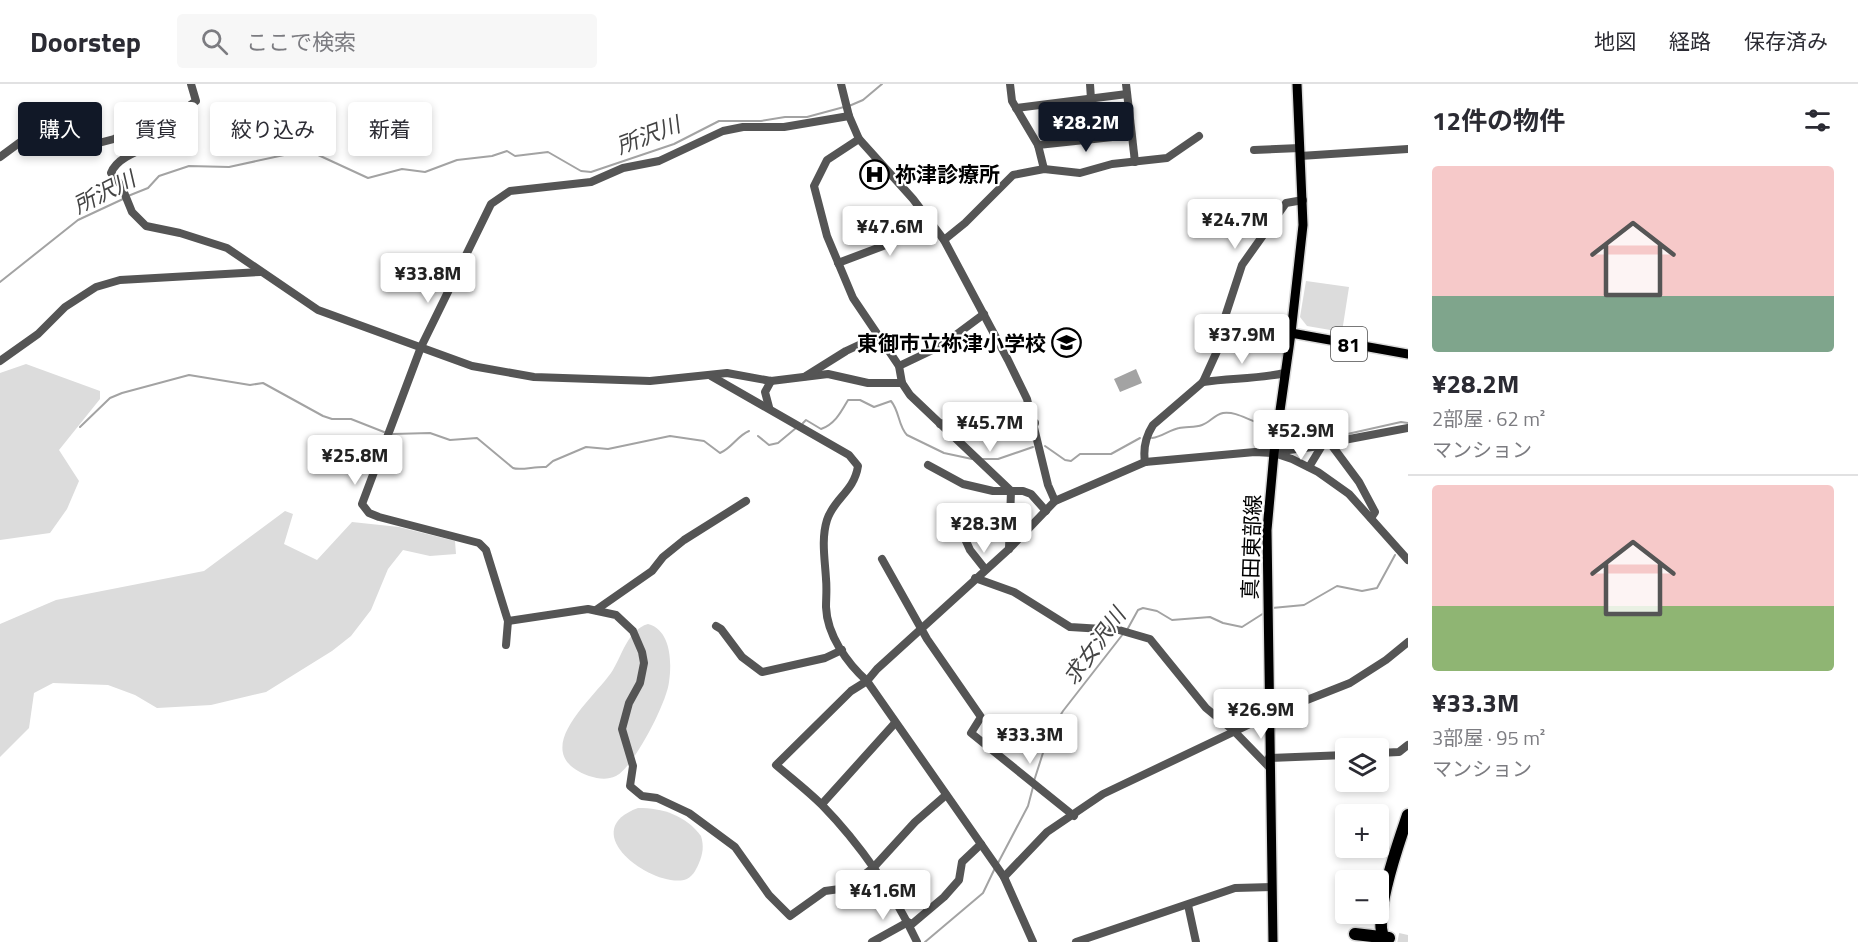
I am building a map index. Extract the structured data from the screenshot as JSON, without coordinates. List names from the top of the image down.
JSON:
{
  "streets": {
    "main road": ["81", "真田東部線"]
  },
  "crossings": [
    ["81", "真田東部線"]
  ],
  "water": ["所沢川", "求女沢川"],
  "places": {
    "hospital": ["祢津診療所"],
    "school or university": ["東御市立祢津小学校"]
  },
  "page": {
    "header": "Doorstep",
    "search": "ここで検索",
    "nav": ["地図", "経路", "保存済み"],
    "heading": "12件の物件",
    "price": [
      "¥28.2M",
      "¥24.7M",
      "¥47.6M",
      "¥33.8M",
      "¥37.9M",
      "¥45.7M",
      "¥52.9M",
      "¥25.8M",
      "¥28.3M",
      "¥26.9M",
      "¥33.3M",
      "¥41.6M"
    ],
    "chip": [
      "購入",
      "賃貸",
      "絞り込み",
      "新着"
    ],
    "list": [
      {
        "name": "¥28.2M",
        "note": "2部屋 · 62 m² · マンション"
      },
      {
        "name": "¥33.3M",
        "note": "3部屋 · 95 m² · マンション"
      }
    ],
    "map_buttons": ["+", "−"]
  }
}
